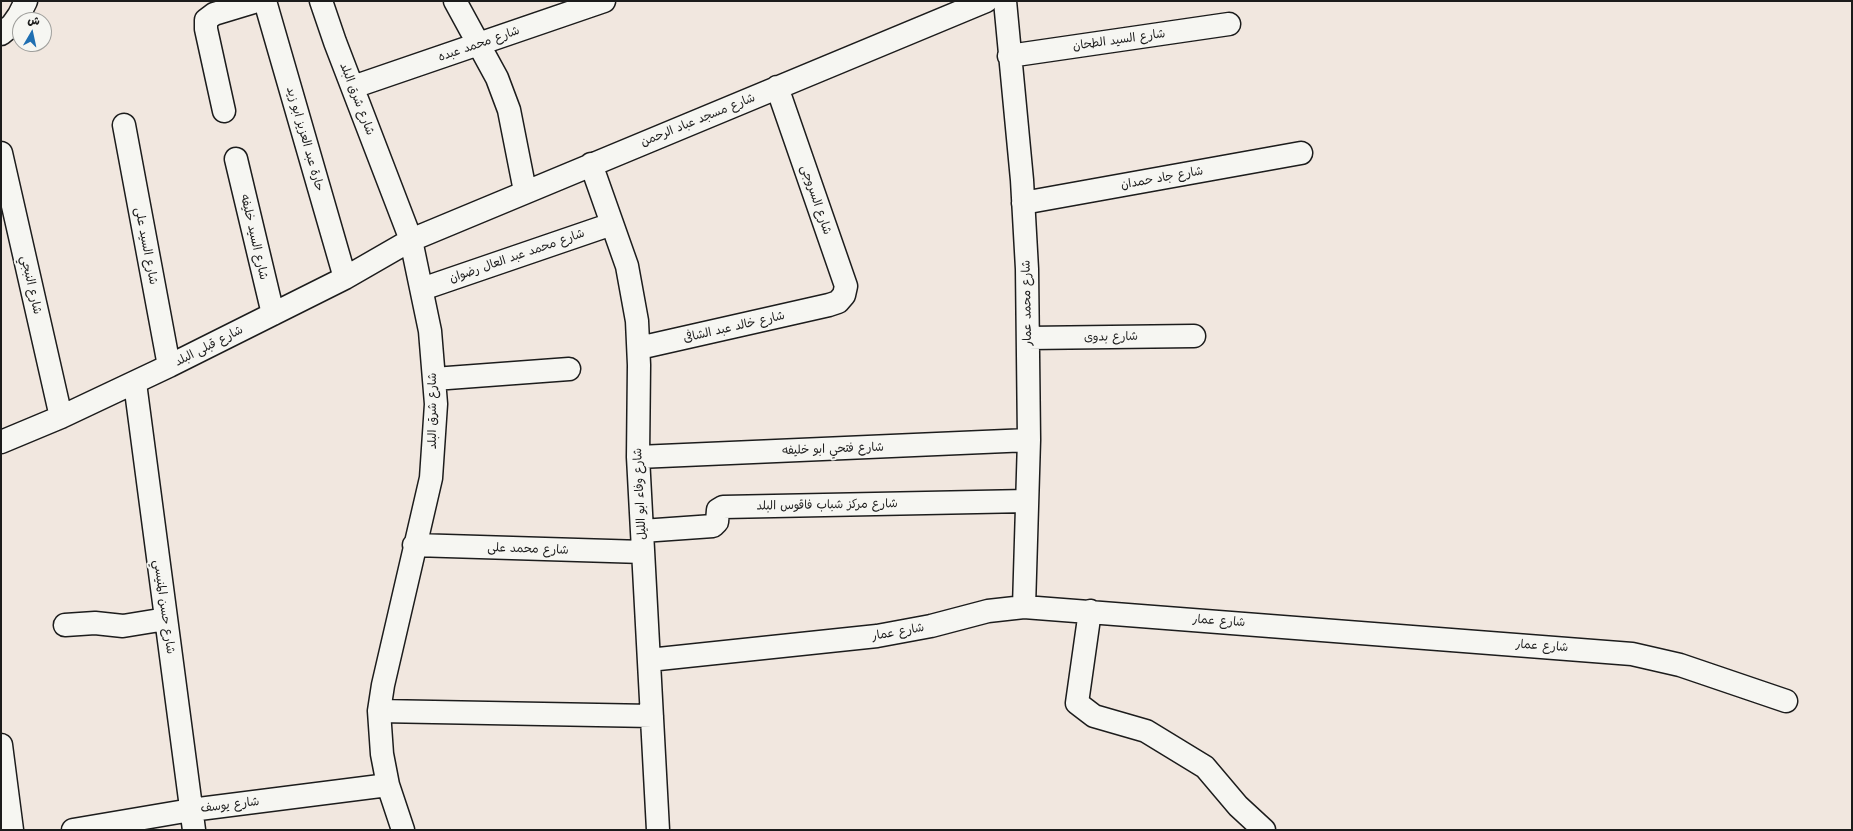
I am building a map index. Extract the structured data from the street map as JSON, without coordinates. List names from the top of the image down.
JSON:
{
  "streets": {
    "street": [
      "شارع السيد الطحان",
      "شارع محمد عبده",
      "شارع شرق البلد",
      "شارع مسجد عباد الرحمن",
      "حارة عبد العزيز ابو زيد",
      "شارع جاد حمدان",
      "شارع السروجى",
      "شارع السيد خليفه",
      "شارع السيد على",
      "شارع محمد عبد العال رضوان",
      "شارع النبجي",
      "شارع محمد عمار",
      "شارع خالد عبد الشافى",
      "شارع بدوى",
      "شارع قبلى البلد",
      "شارع فتحي ابو خليفه",
      "شارع وفاء ابو الليل",
      "شارع مركز شباب فاقوس البلد",
      "شارع محمد على",
      "شارع حسن المنيسي",
      "شارع عمار",
      "شارع يوسف"
    ]
  },
  "crossings": [
    ["شارع السيد الطحان", "شارع محمد عمار"],
    ["شارع محمد عبده", "شارع شرق البلد"],
    ["شارع شرق البلد", "شارع مسجد عباد الرحمن"],
    ["شارع شرق البلد", "شارع محمد عبد العال رضوان"],
    ["شارع شرق البلد", "شارع قبلى البلد"],
    ["شارع شرق البلد", "شارع محمد على"],
    ["شارع شرق البلد", "شارع يوسف"],
    ["شارع مسجد عباد الرحمن", "شارع السروجى"],
    ["شارع مسجد عباد الرحمن", "شارع قبلى البلد"],
    ["شارع مسجد عباد الرحمن", "شارع وفاء ابو الليل"],
    ["حارة عبد العزيز ابو زيد", "شارع قبلى البلد"],
    ["شارع جاد حمدان", "شارع محمد عمار"],
    ["شارع السروجى", "شارع خالد عبد الشافى"],
    ["شارع السيد خليفه", "شارع قبلى البلد"],
    ["شارع السيد على", "شارع قبلى البلد"],
    ["شارع محمد عبد العال رضوان", "شارع وفاء ابو الليل"],
    ["شارع النبجي", "شارع قبلى البلد"],
    ["شارع محمد عمار", "شارع بدوى"],
    ["شارع محمد عمار", "شارع فتحي ابو خليفه"],
    ["شارع محمد عمار", "شارع مركز شباب فاقوس البلد"],
    ["شارع محمد عمار", "شارع عمار"],
    ["شارع خالد عبد الشافى", "شارع وفاء ابو الليل"],
    ["شارع قبلى البلد", "شارع حسن المنيسي"],
    ["شارع فتحي ابو خليفه", "شارع وفاء ابو الليل"],
    ["شارع وفاء ابو الليل", "شارع مركز شباب فاقوس البلد"],
    ["شارع وفاء ابو الليل", "شارع محمد على"],
    ["شارع وفاء ابو الليل", "شارع عمار"],
    ["شارع حسن المنيسي", "شارع يوسف"]
  ],
  "north": "top"
}
